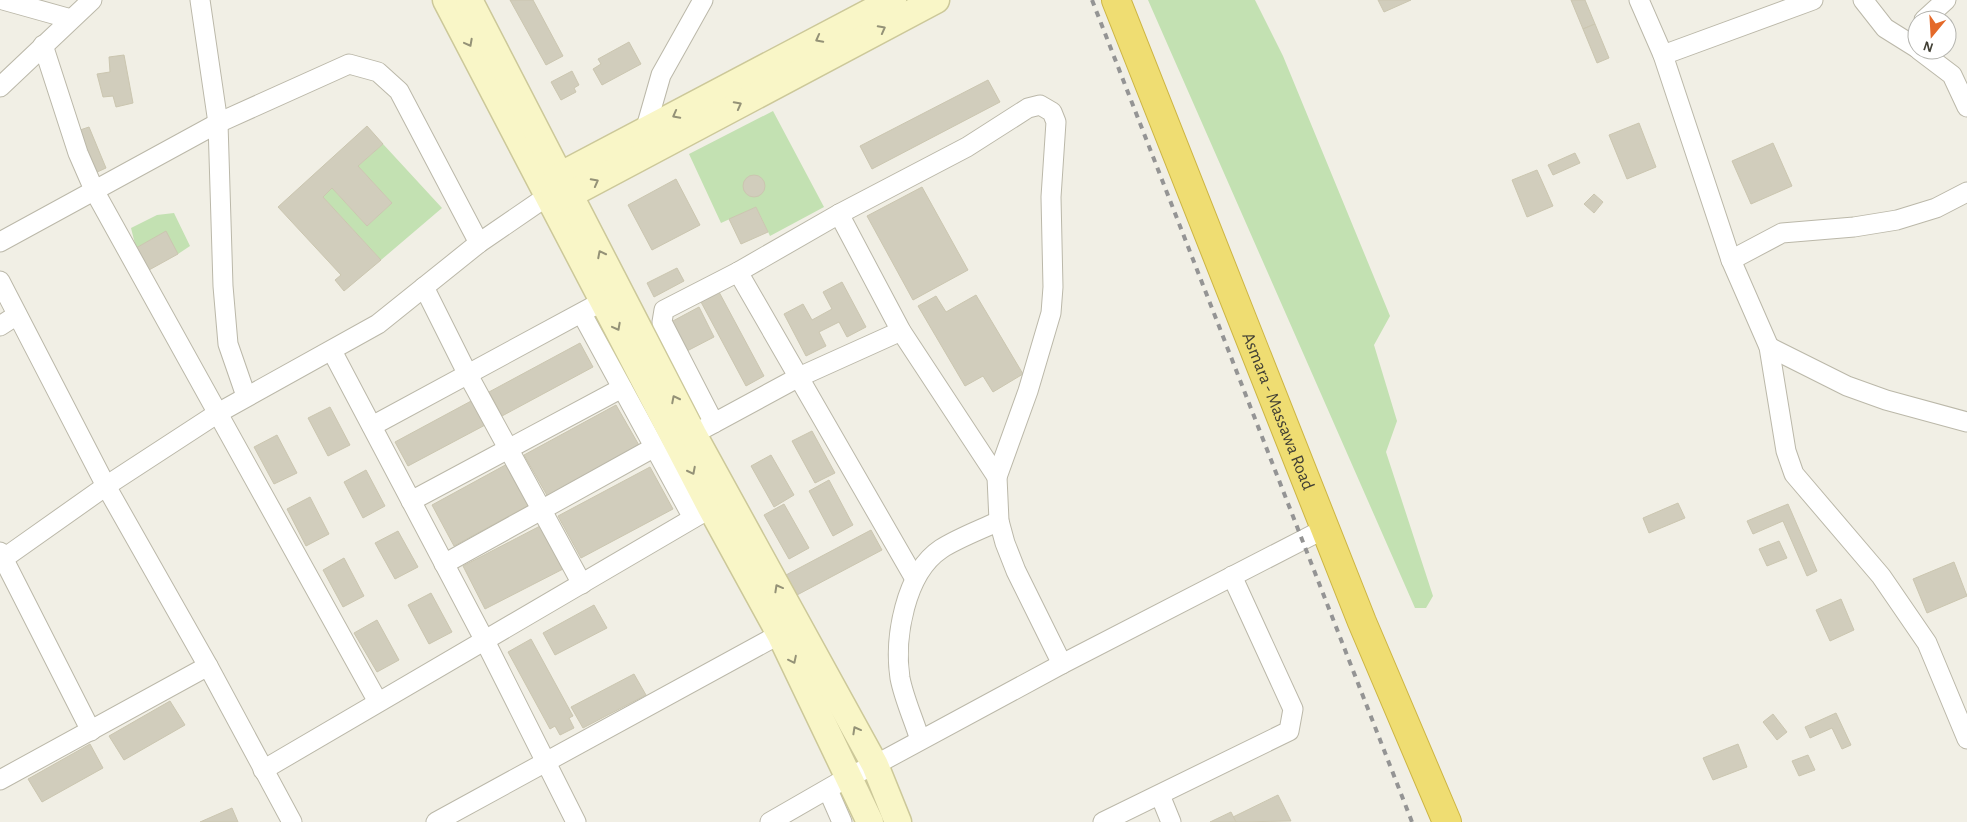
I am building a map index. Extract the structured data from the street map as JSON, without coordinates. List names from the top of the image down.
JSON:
{
  "streets": {
    "highway": ["Asmara - Massawa Road"]
  },
  "north": "bottom"
}
